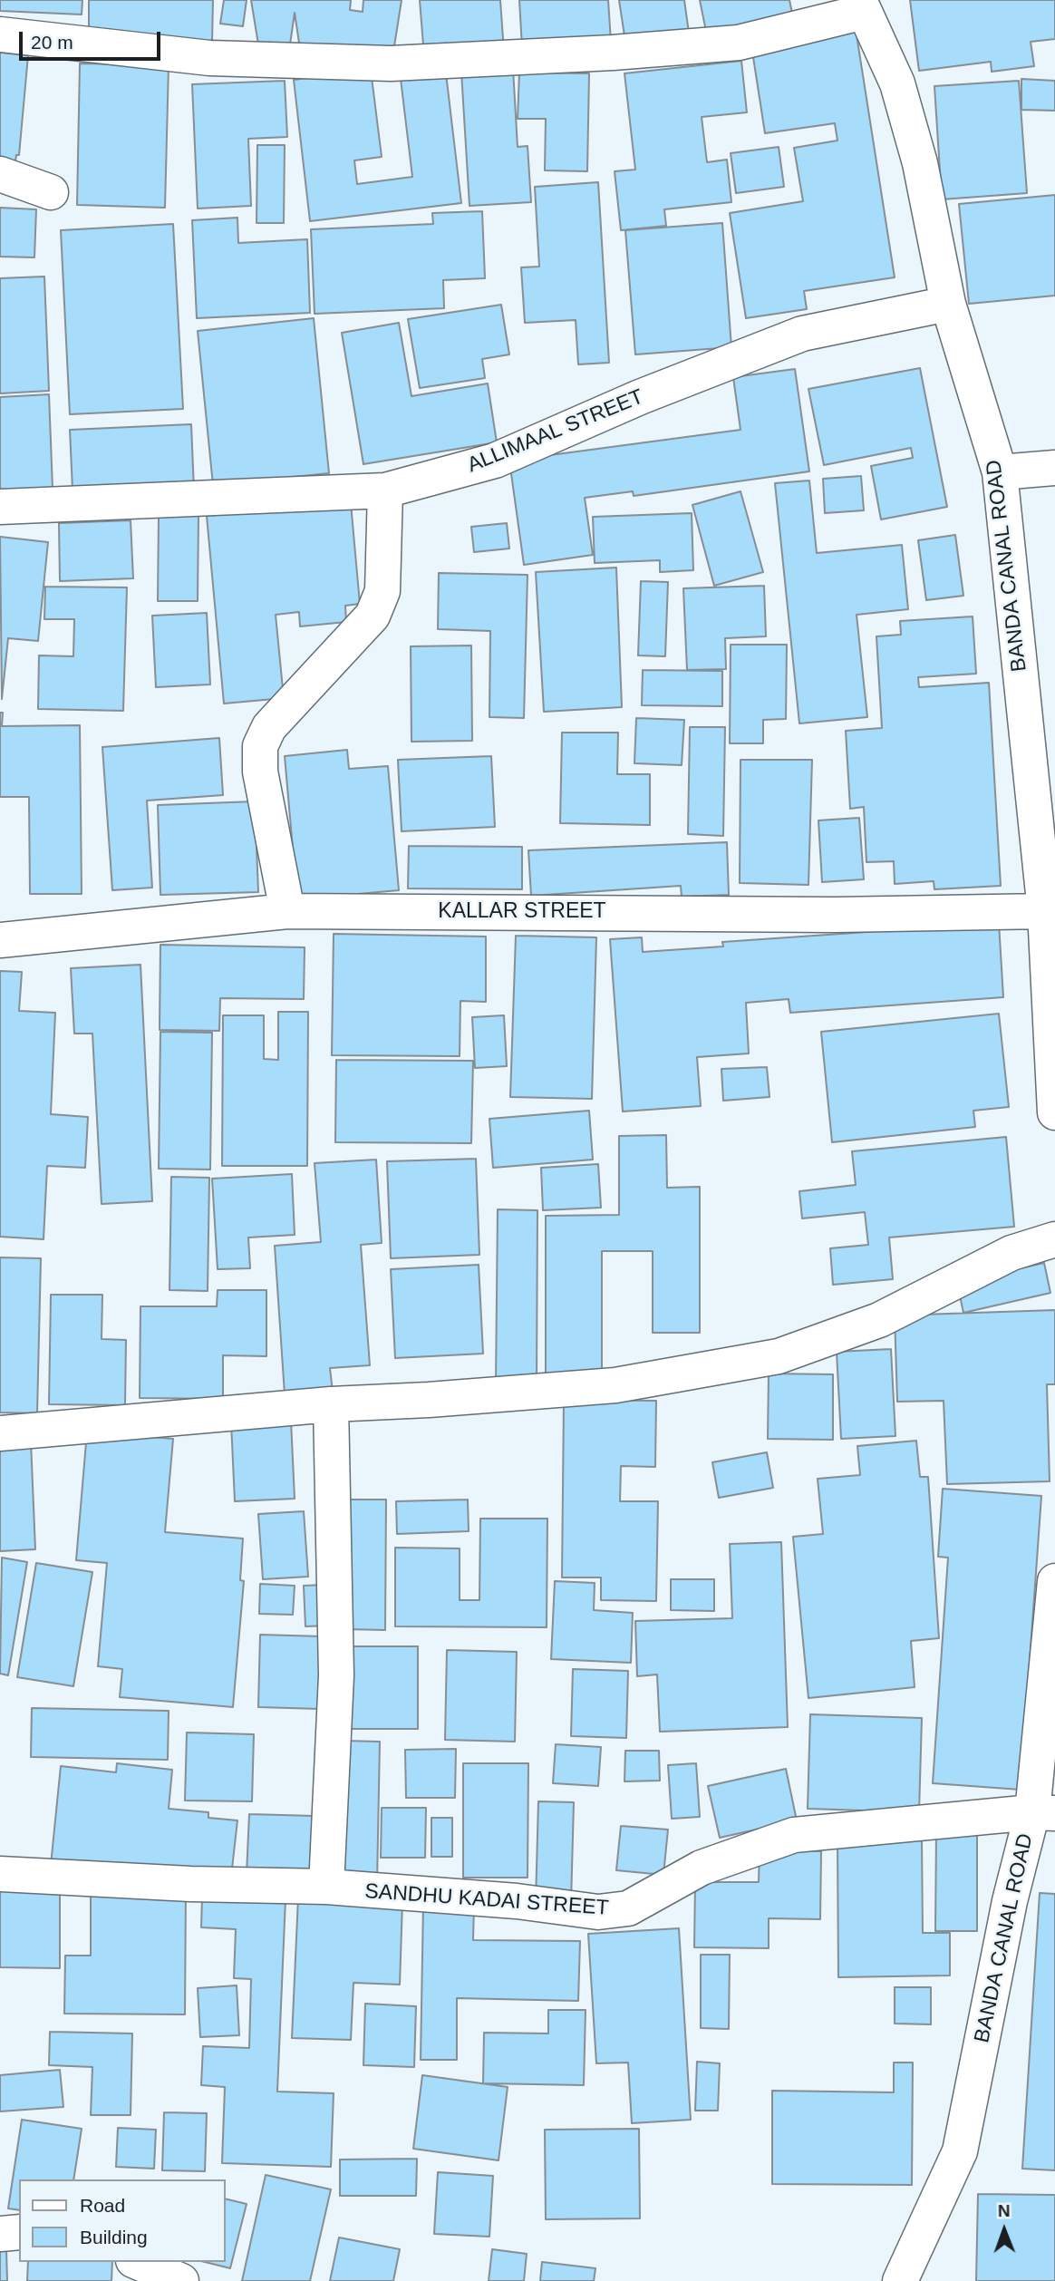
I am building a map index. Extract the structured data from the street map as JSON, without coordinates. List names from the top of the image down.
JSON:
{
  "streets": {
    "street": [
      "ALLIMAAL STREET",
      "BANDA CANAL ROAD",
      "KALLAR STREET",
      "SANDHU KADAI STREET"
    ]
  },
  "crossings": [
    ["ALLIMAAL STREET", "BANDA CANAL ROAD"],
    ["BANDA CANAL ROAD", "KALLAR STREET"],
    ["BANDA CANAL ROAD", "SANDHU KADAI STREET"]
  ],
  "legend": ["Road", "Building"],
  "scale_bar": "20 m",
  "north": "top"
}
